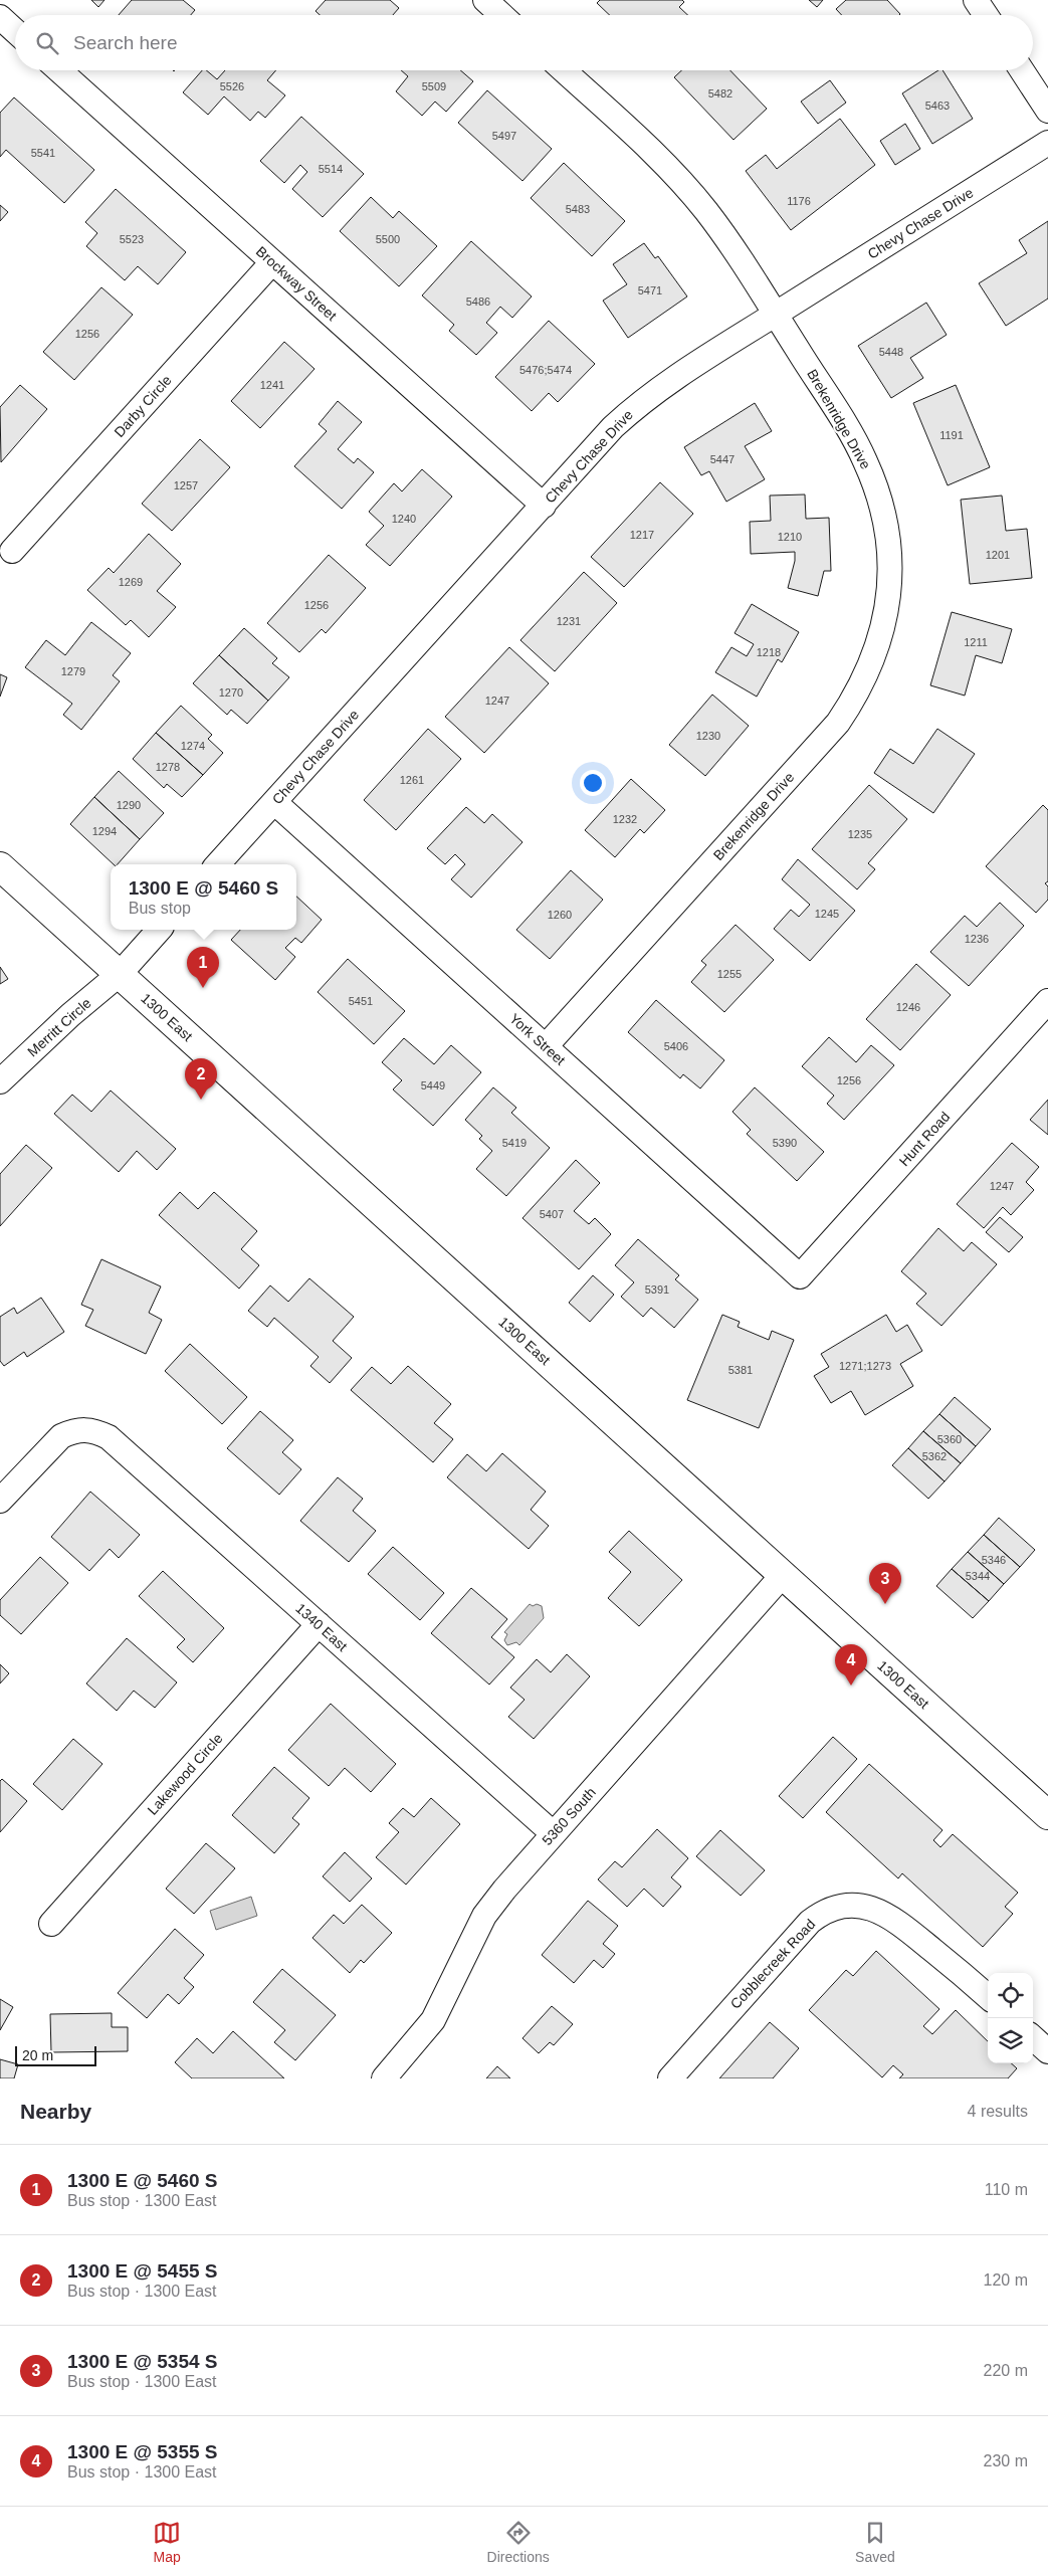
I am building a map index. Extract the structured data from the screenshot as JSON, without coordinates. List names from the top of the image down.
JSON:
{
  "streets": {
    "main road": ["1300 East"],
    "street": [
      "Chevy Chase Drive",
      "Brockway Street",
      "Darby Circle",
      "Brekenridge Drive",
      "Merritt Circle",
      "York Street",
      "Hunt Road",
      "1340 East",
      "Lakewood Circle",
      "5360 South",
      "Cobblecreek Road"
    ]
  },
  "crossings": [
    ["Chevy Chase Drive", "Brockway Street"],
    ["Chevy Chase Drive", "Brekenridge Drive"],
    ["Chevy Chase Drive", "York Street"],
    ["Brockway Street", "Darby Circle"],
    ["Brekenridge Drive", "York Street"],
    ["1300 East", "Merritt Circle"],
    ["1300 East", "5360 South"],
    ["York Street", "Hunt Road"],
    ["1340 East", "Lakewood Circle"],
    ["1340 East", "5360 South"]
  ],
  "house_numbers": [
    "5526",
    "5509",
    "5482",
    "5463",
    "5497",
    "5541",
    "5514",
    "1176",
    "5483",
    "5523",
    "5500",
    "5471",
    "5486",
    "1256",
    "5448",
    "5476;5474",
    "1241",
    "1191",
    "5447",
    "1257",
    "1240",
    "1217",
    "1210",
    "1201",
    "1269",
    "1256",
    "1231",
    "1211",
    "1218",
    "1279",
    "1270",
    "1247",
    "1230",
    "1274",
    "1278",
    "1261",
    "1290",
    "1232",
    "1294",
    "1235",
    "1245",
    "1260",
    "1236",
    "1255",
    "5451",
    "1246",
    "5406",
    "1256",
    "5449",
    "5419",
    "5390",
    "1247",
    "5407",
    "5391",
    "1271;1273",
    "5381",
    "5360",
    "5362",
    "5346",
    "5344"
  ],
  "scale_bar": "20 m",
  "page": {
    "search": "Search here",
    "popup": ["1300 E @ 5460 S", "Bus stop"],
    "pins": [
      "1",
      "2",
      "3",
      "4"
    ],
    "scale": "20 m",
    "heading": ["Nearby", "4 results"],
    "list": [
      {
        "mark": "1",
        "name": "1300 E @ 5460 S",
        "note": "Bus stop · 1300 East",
        "value": "110 m"
      },
      {
        "mark": "2",
        "name": "1300 E @ 5455 S",
        "note": "Bus stop · 1300 East",
        "value": "120 m"
      },
      {
        "mark": "3",
        "name": "1300 E @ 5354 S",
        "note": "Bus stop · 1300 East",
        "value": "220 m"
      },
      {
        "mark": "4",
        "name": "1300 E @ 5355 S",
        "note": "Bus stop · 1300 East",
        "value": "230 m"
      }
    ],
    "nav": ["Map", "Directions", "Saved"]
  }
}
